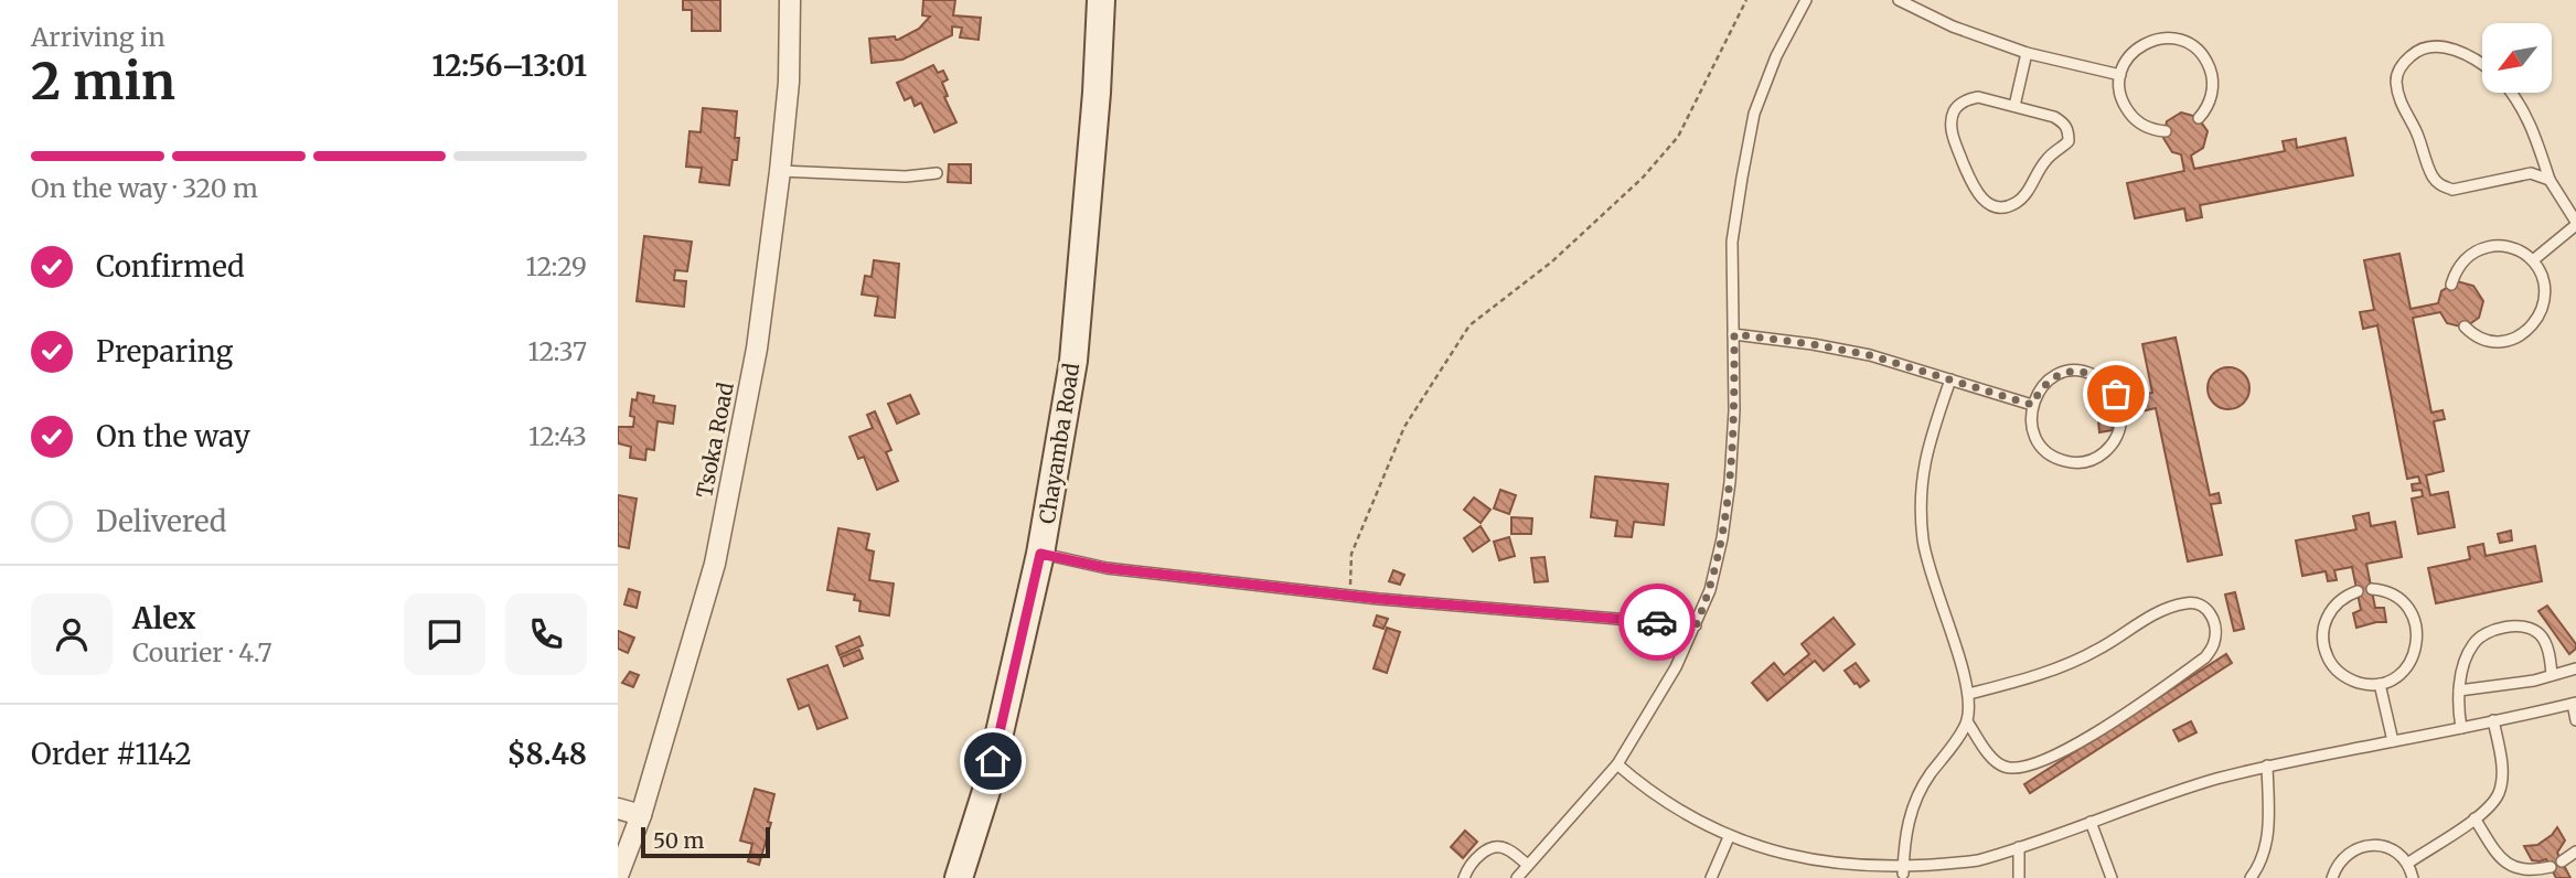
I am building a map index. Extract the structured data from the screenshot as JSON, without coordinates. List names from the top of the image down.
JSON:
{
  "streets": {
    "main road": ["Chayamba Road"],
    "street": ["Tsoka Road"]
  },
  "scale_bar": "50 m",
  "north": "bottom left",
  "page": {
    "heading": ["2 min", "Arriving in", "12:56–13:01"],
    "panel": [
      "Alex",
      "Courier · 4.7",
      "Order #1142",
      "$8.48"
    ],
    "bar": "On the way · 320 m",
    "list": [
      ["Confirmed", "12:29"],
      ["Preparing", "12:37"],
      ["On the way", "12:43"],
      "Delivered"
    ],
    "scale": "50 m"
  }
}
